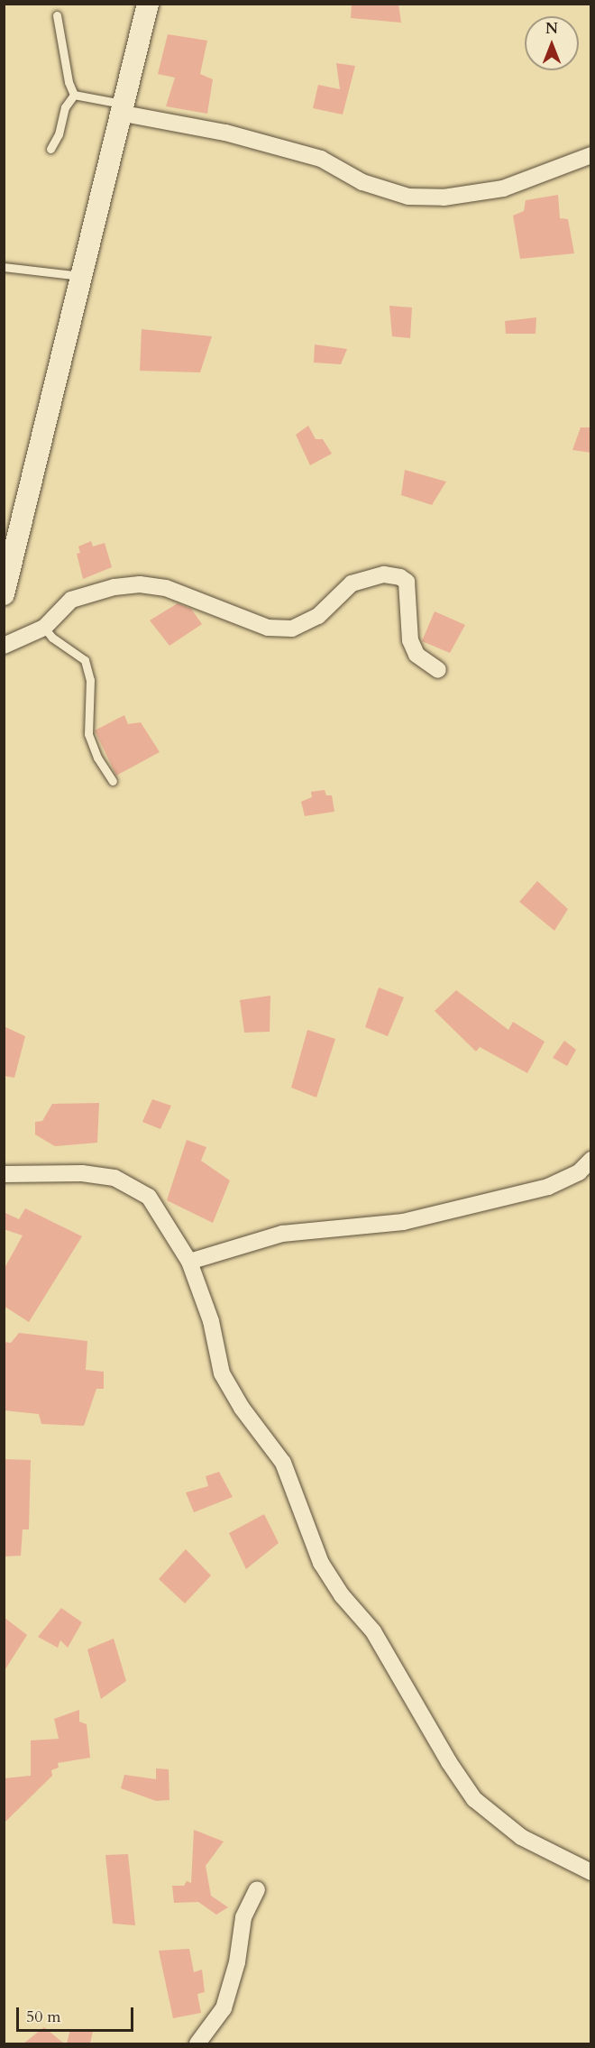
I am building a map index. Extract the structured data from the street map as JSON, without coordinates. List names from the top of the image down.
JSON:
{
  "scale_bar": "50 m",
  "north": "top"
}
